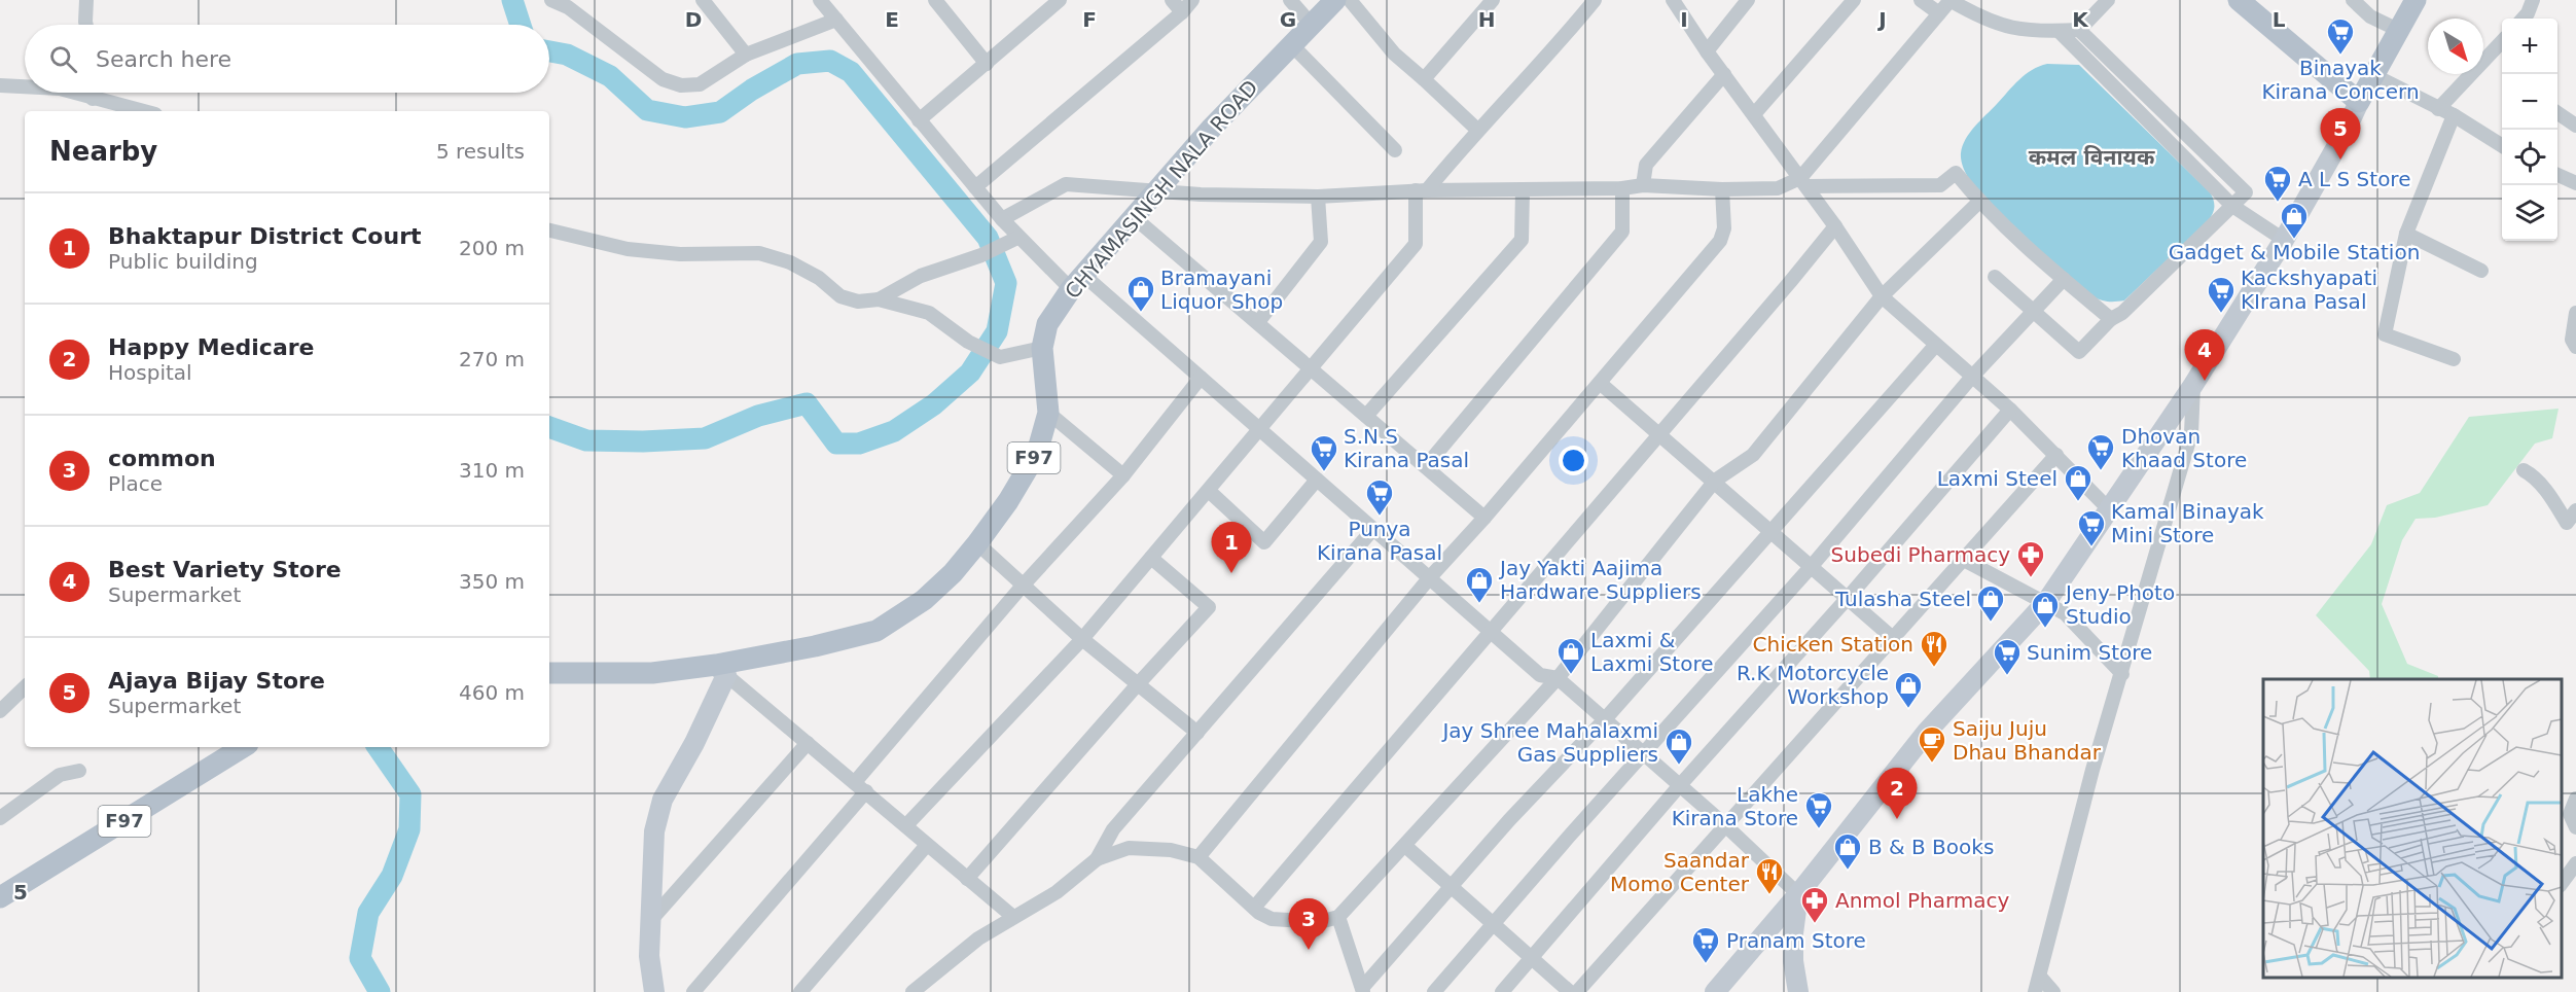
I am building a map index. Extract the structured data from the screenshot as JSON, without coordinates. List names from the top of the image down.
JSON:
{
  "streets": {
    "main road": ["CHYAMASINGH NALA ROAD", "F97"]
  },
  "districts": ["कमल विनायक"],
  "places": {
    "supermarket": [
      "Binayak Kirana Concern",
      "A L S Store",
      "Kackshyapati KIrana Pasal",
      "Dhovan Khaad Store",
      "S.N.S Kirana Pasal",
      "Punya Kirana Pasal",
      "Kamal Binayak Mini Store",
      "Sunim Store",
      "Lakhe Kirana Store",
      "Pranam Store"
    ],
    "shop": [
      "Gadget & Mobile Station",
      "Bramayani Liquor Shop",
      "Laxmi Steel",
      "Jay Yakti Aajima Hardware Suppliers",
      "Tulasha Steel",
      "Jeny Photo Studio",
      "Laxmi & Laxmi Store",
      "R.K Motorcycle Workshop",
      "Jay Shree Mahalaxmi Gas Suppliers",
      "B & B Books"
    ],
    "pharmacy": ["Subedi Pharmacy", "Anmol Pharmacy"],
    "restaurant": ["Chicken Station", "Saandar Momo Center"],
    "cafe": ["Saiju Juju Dhau Bhandar"]
  },
  "north": "bottom right",
  "page": {
    "map_buttons": ["+", "−"],
    "search": "Search here",
    "pins": [
      "5",
      "4",
      "1",
      "2",
      "3"
    ],
    "heading": ["Nearby", "5 results"],
    "list": [
      {
        "mark": "1",
        "name": "Bhaktapur District Court",
        "note": "Public building",
        "value": "200 m"
      },
      {
        "mark": "2",
        "name": "Happy Medicare",
        "note": "Hospital",
        "value": "270 m"
      },
      {
        "mark": "3",
        "name": "common",
        "note": "Place",
        "value": "310 m"
      },
      {
        "mark": "4",
        "name": "Best Variety Store",
        "note": "Supermarket",
        "value": "350 m"
      },
      {
        "mark": "5",
        "name": "Ajaya Bijay Store",
        "note": "Supermarket",
        "value": "460 m"
      }
    ]
  },
  "grid": {
    "columns": [
      "D",
      "E",
      "F",
      "G",
      "H",
      "I",
      "J",
      "K",
      "L"
    ],
    "rows": ["5"]
  }
}
